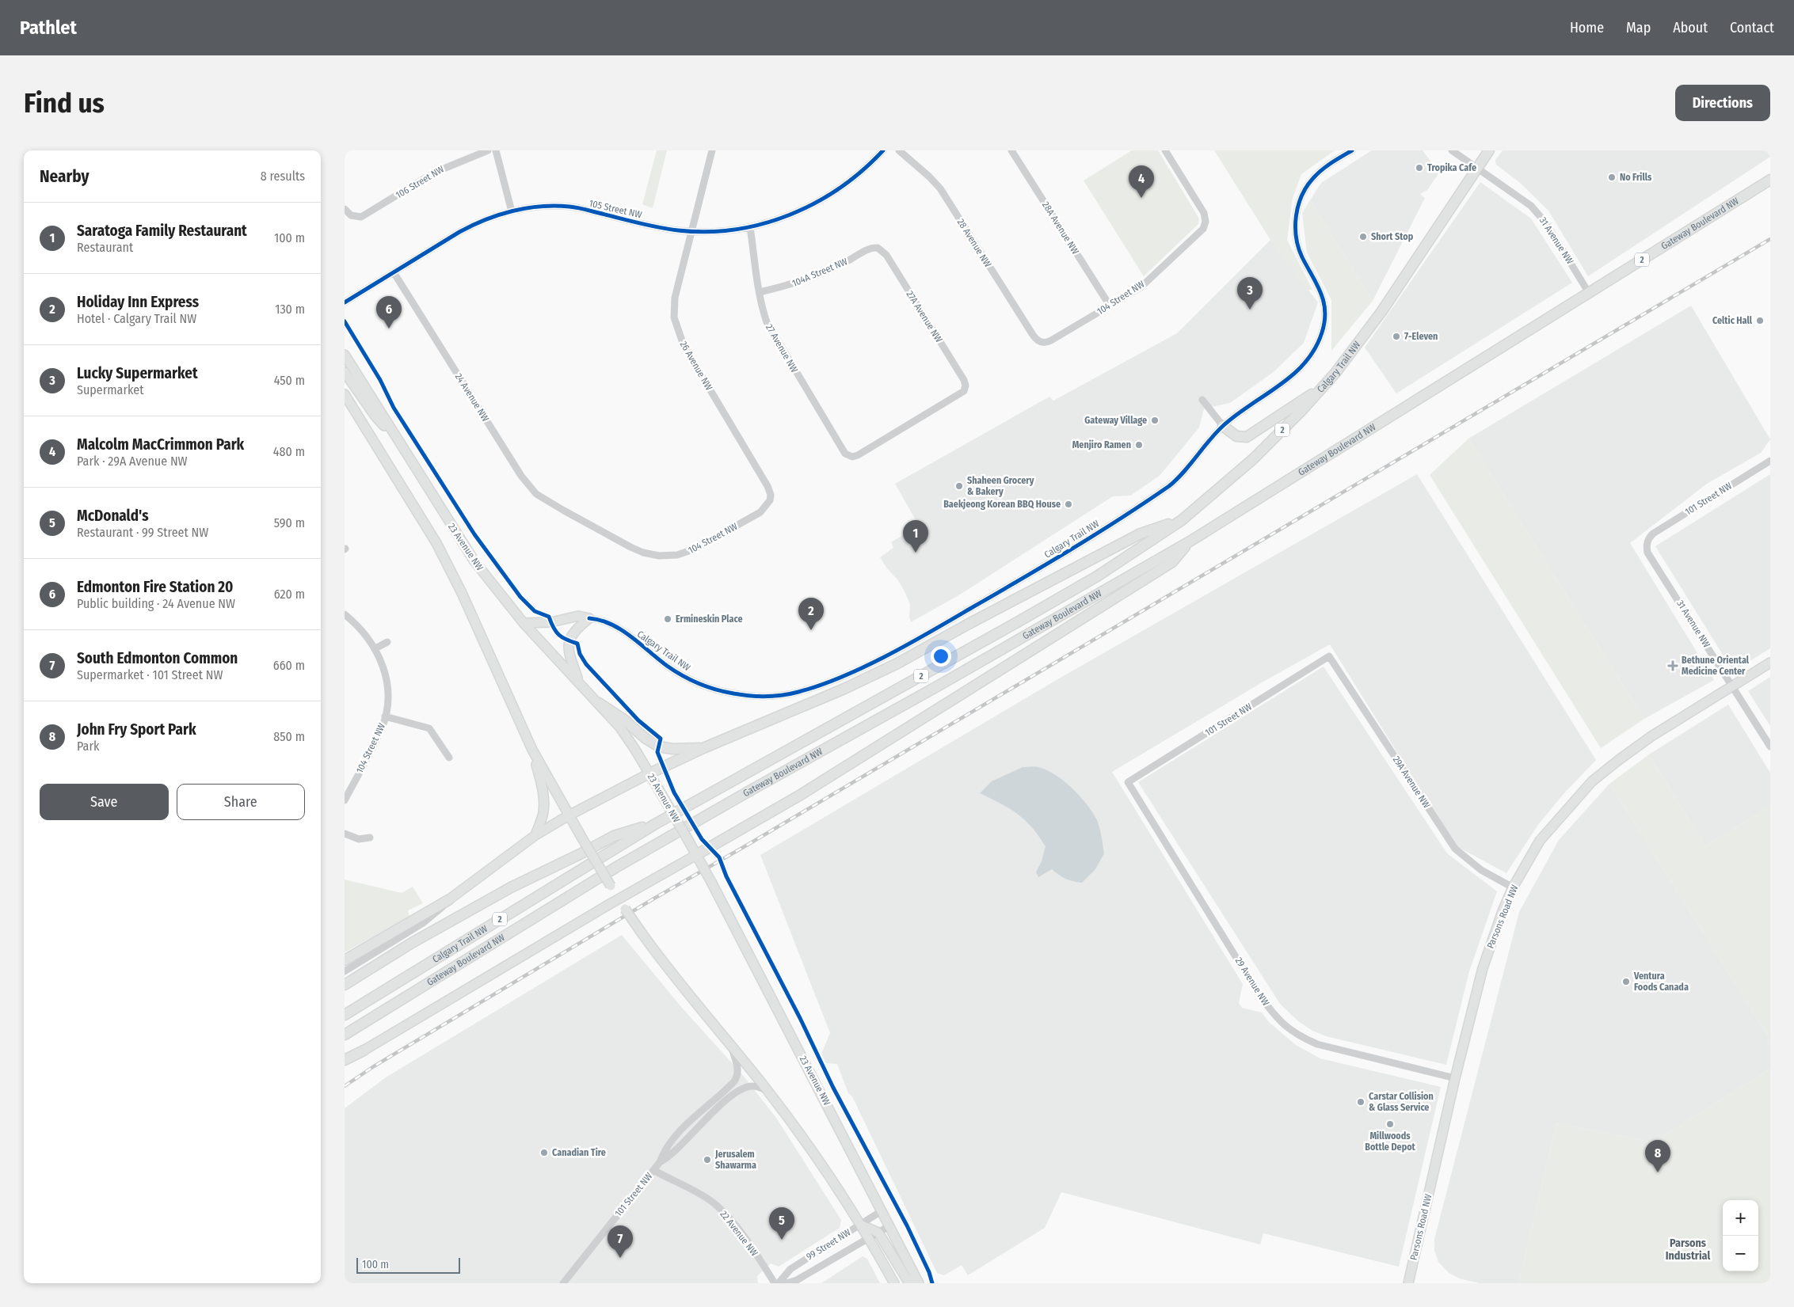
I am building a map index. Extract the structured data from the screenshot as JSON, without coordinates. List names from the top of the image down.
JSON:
{
  "streets": {
    "highway": ["Gateway Boulevard NW", "2", "Calgary Trail NW"],
    "main road": ["23 Avenue NW", "Parsons Road NW"],
    "street": [
      "106 Street NW",
      "105 Street NW",
      "28A Avenue NW",
      "31 Avenue NW",
      "28 Avenue NW",
      "104A Street NW",
      "104 Street NW",
      "27A Avenue NW",
      "27 Avenue NW",
      "26 Avenue NW",
      "24 Avenue NW",
      "101 Street NW",
      "29A Avenue NW",
      "29 Avenue NW",
      "22 Avenue NW",
      "99 Street NW"
    ]
  },
  "crossings": [
    ["105 Street NW", "27 Avenue NW"],
    ["105 Street NW", "26 Avenue NW"],
    ["105 Street NW", "24 Avenue NW"],
    ["Gateway Boulevard NW", "31 Avenue NW"],
    ["28A Avenue NW", "104 Street NW"],
    ["31 Avenue NW", "Calgary Trail NW"],
    ["31 Avenue NW", "101 Street NW"],
    ["31 Avenue NW", "Parsons Road NW"],
    ["28 Avenue NW", "104 Street NW"],
    ["104A Street NW", "27A Avenue NW"],
    ["104A Street NW", "27 Avenue NW"],
    ["104 Street NW", "26 Avenue NW"],
    ["104 Street NW", "24 Avenue NW"],
    ["27A Avenue NW", "27 Avenue NW"],
    ["101 Street NW", "29A Avenue NW"],
    ["101 Street NW", "29 Avenue NW"],
    ["101 Street NW", "22 Avenue NW"],
    ["23 Avenue NW", "99 Street NW"],
    ["29A Avenue NW", "Parsons Road NW"],
    ["Parsons Road NW", "29 Avenue NW"]
  ],
  "districts": ["Parsons Industrial"],
  "places": {
    "other": [
      "Tropika Cafe",
      "No Frills",
      "Short Stop",
      "Celtic Hall",
      "7-Eleven",
      "Gateway Village",
      "Menjiro Ramen",
      "Shaheen Grocery & Bakery",
      "Baekjeong Korean BBQ House",
      "Ermineskin Place",
      "Ventura Foods Canada",
      "Carstar Collision & Glass Service",
      "Millwoods Bottle Depot",
      "Canadian Tire",
      "Jerusalem Shawarma"
    ],
    "health": ["Bethune Oriental Medicine Center"]
  },
  "scale_bar": "100 m",
  "page": {
    "header": "Pathlet",
    "nav": [
      "Home",
      "Map",
      "About",
      "Contact"
    ],
    "buttons": [
      "Directions",
      ["Save", "Share"]
    ],
    "title": "Find us",
    "heading": ["Nearby", "8 results"],
    "pins": [
      "4",
      "3",
      "6",
      "1",
      "2",
      "8",
      "5",
      "7"
    ],
    "list": [
      {
        "mark": "1",
        "name": "Saratoga Family Restaurant",
        "note": "Restaurant",
        "value": "100 m"
      },
      {
        "mark": "2",
        "name": "Holiday Inn Express",
        "note": "Hotel · Calgary Trail NW",
        "value": "130 m"
      },
      {
        "mark": "3",
        "name": "Lucky Supermarket",
        "note": "Supermarket",
        "value": "450 m"
      },
      {
        "mark": "4",
        "name": "Malcolm MacCrimmon Park",
        "note": "Park · 29A Avenue NW",
        "value": "480 m"
      },
      {
        "mark": "5",
        "name": "McDonald's",
        "note": "Restaurant · 99 Street NW",
        "value": "590 m"
      },
      {
        "mark": "6",
        "name": "Edmonton Fire Station 20",
        "note": "Public building · 24 Avenue NW",
        "value": "620 m"
      },
      {
        "mark": "7",
        "name": "South Edmonton Common",
        "note": "Supermarket · 101 Street NW",
        "value": "660 m"
      },
      {
        "mark": "8",
        "name": "John Fry Sport Park",
        "note": "Park",
        "value": "850 m"
      }
    ],
    "map_buttons": ["+", "−"],
    "scale": "100 m"
  }
}
